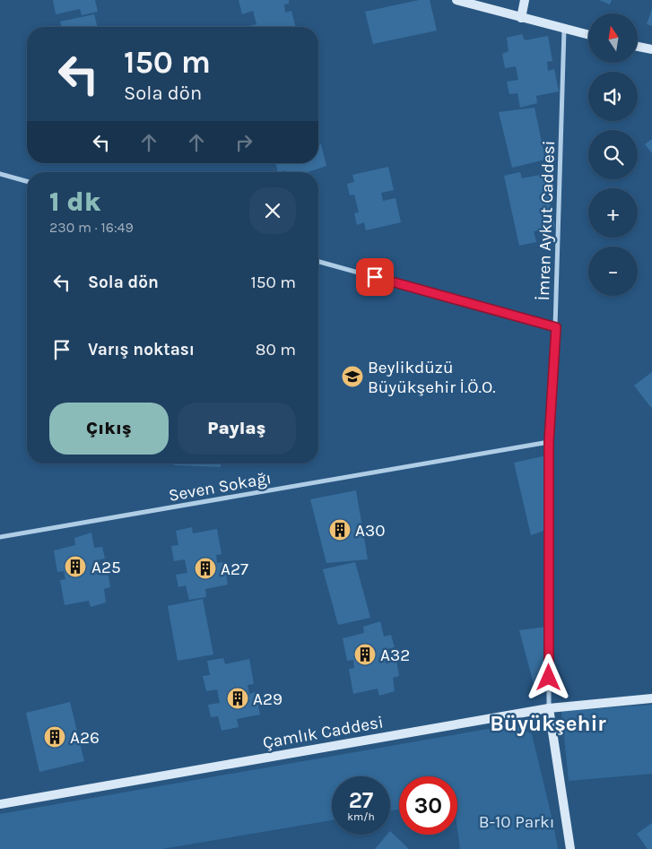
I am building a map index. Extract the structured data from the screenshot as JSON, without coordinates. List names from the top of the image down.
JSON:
{
  "streets": {
    "street": ["İmren Aykut Caddesi", "Seven Sokağı", "Çamlık Caddesi"]
  },
  "crossings": [
    ["İmren Aykut Caddesi", "Seven Sokağı"],
    ["İmren Aykut Caddesi", "Çamlık Caddesi"]
  ],
  "districts": ["Büyükşehir"],
  "parks": ["B-10 Parkı"],
  "places": {
    "school or university": ["Beylikdüzü Büyükşehir İ.Ö.O."],
    "building": [
      "A30",
      "A25",
      "A27",
      "A32",
      "A29",
      "A26"
    ]
  },
  "north": "top",
  "page": {
    "map_buttons": ["+", "−"],
    "turn": ["150 m", "Sola dön"],
    "heading": ["1 dk", "230 m · 16:49"],
    "list": [
      {
        "name": "Sola dön",
        "value": "150 m"
      },
      {
        "name": "Varış noktası",
        "value": "80 m"
      }
    ],
    "buttons": ["Çıkış", "Paylaş"],
    "speed": "27 km/h",
    "limit": "30"
  }
}
